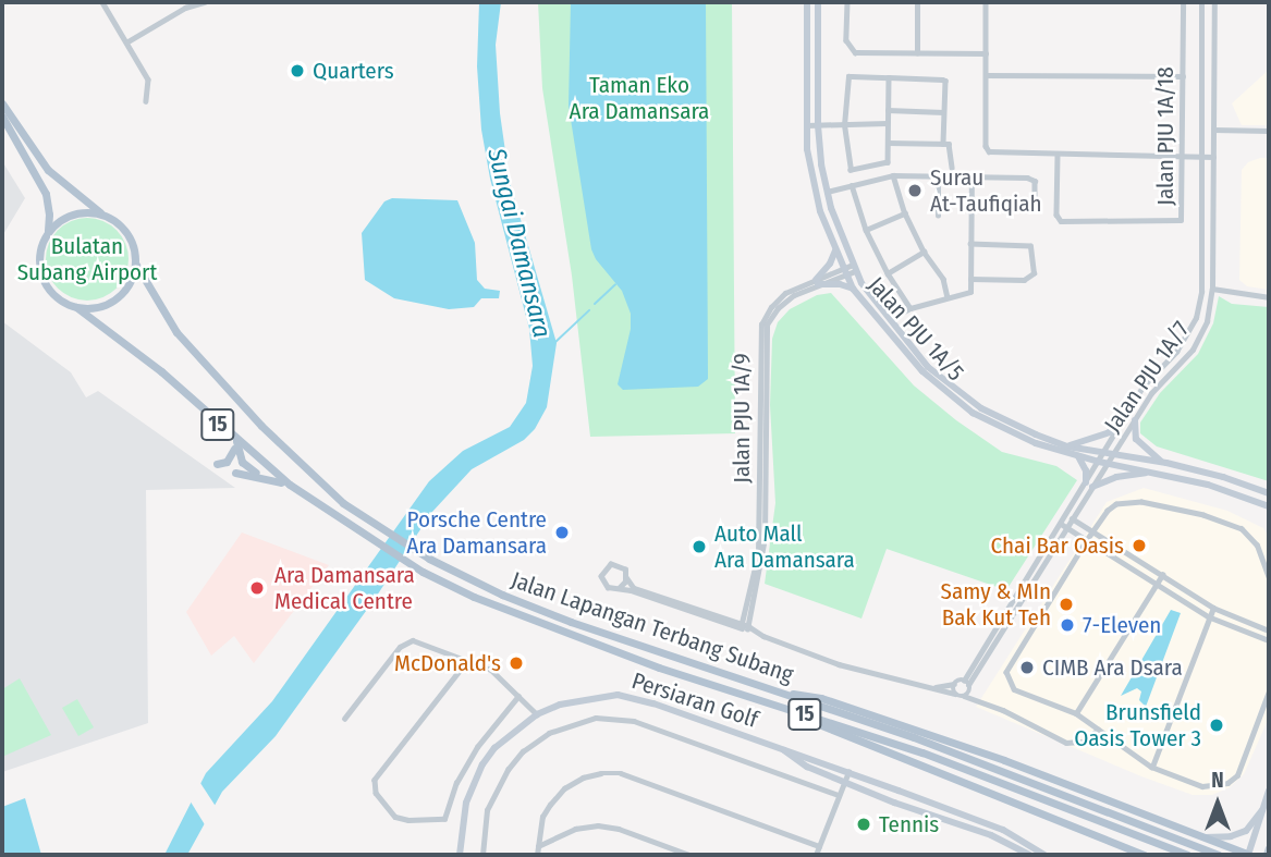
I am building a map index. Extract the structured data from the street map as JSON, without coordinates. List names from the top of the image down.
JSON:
{
  "streets": {
    "main road": ["15", "Jalan Lapangan Terbang Subang"],
    "street": [
      "Jalan PJU 1A/18",
      "Jalan PJU 1A/5",
      "Jalan PJU 1A/7",
      "Jalan PJU 1A/9",
      "Persiaran Golf"
    ]
  },
  "crossings": [
    ["Jalan PJU 1A/5", "Jalan PJU 1A/7"],
    ["Jalan PJU 1A/5", "Jalan PJU 1A/9"],
    ["15", "Jalan Lapangan Terbang Subang"]
  ],
  "water": ["Sungai Damansara"],
  "parks": ["Taman Eko Ara Damansara", "Bulatan Subang Airport"],
  "places": [
    "Quarters",
    "Surau At-Taufiqiah",
    "Porsche Centre Ara Damansara",
    "Chai Bar Oasis",
    "Auto Mall Ara Damansara",
    "Ara Damansara Medical Centre",
    "Samy & MIn Bak Kut Teh",
    "7-Eleven",
    "McDonald's",
    "CIMB Ara Dsara",
    "Brunsfield Oasis Tower 3",
    "Tennis"
  ],
  "north": "top"
}
